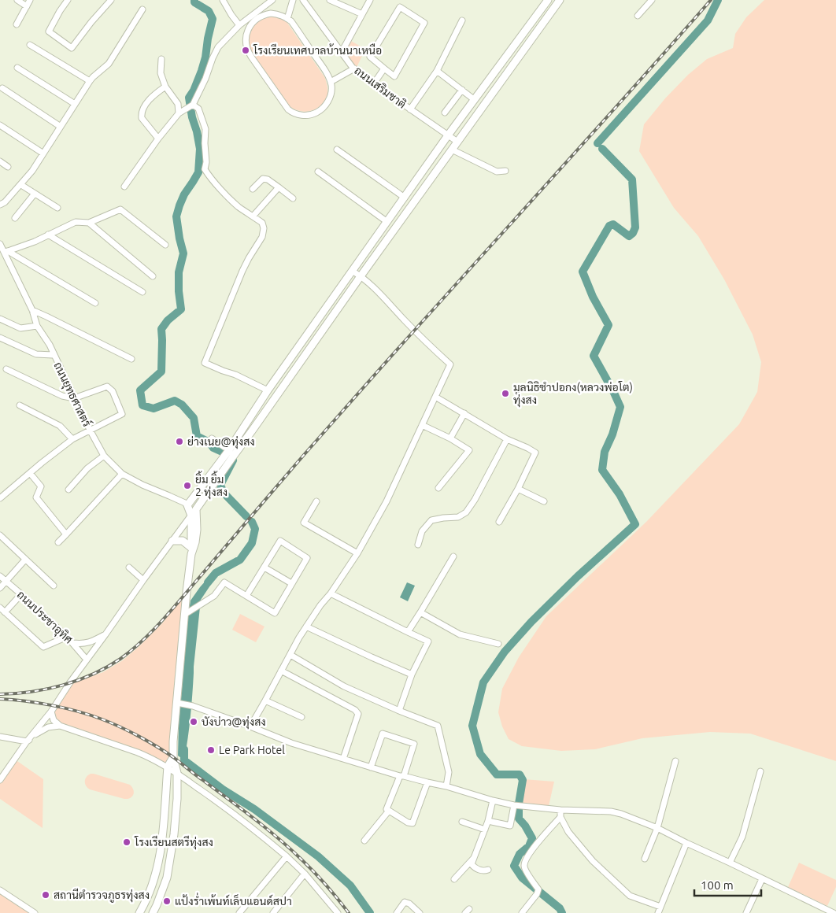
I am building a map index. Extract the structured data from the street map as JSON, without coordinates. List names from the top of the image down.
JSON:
{
  "streets": {
    "street": ["ถนนเสริมชาติ", "ถนนยุทธศาสตร์", "ถนนประชาอุทิศ"]
  },
  "places": [
    "โรงเรียนเทศบาลบ้านนาเหนือ",
    "มูลนิธิซำปอกง(หลวงพ่อโต) ทุ่งสง",
    "ย่างเนย@ทุ่งสง",
    "ยิ้ม ยิ้ม 2 ทุ่งสง",
    "บังบ่าว@ทุ่งสง",
    "Le Park Hotel",
    "โรงเรียนสตรีทุ่งสง",
    "สถานีตำรวจภูธรทุ่งสง",
    "แป้งร่ำเพ้นท์เล็บแอนด์สปา"
  ],
  "scale_bar": "100 m"
}
